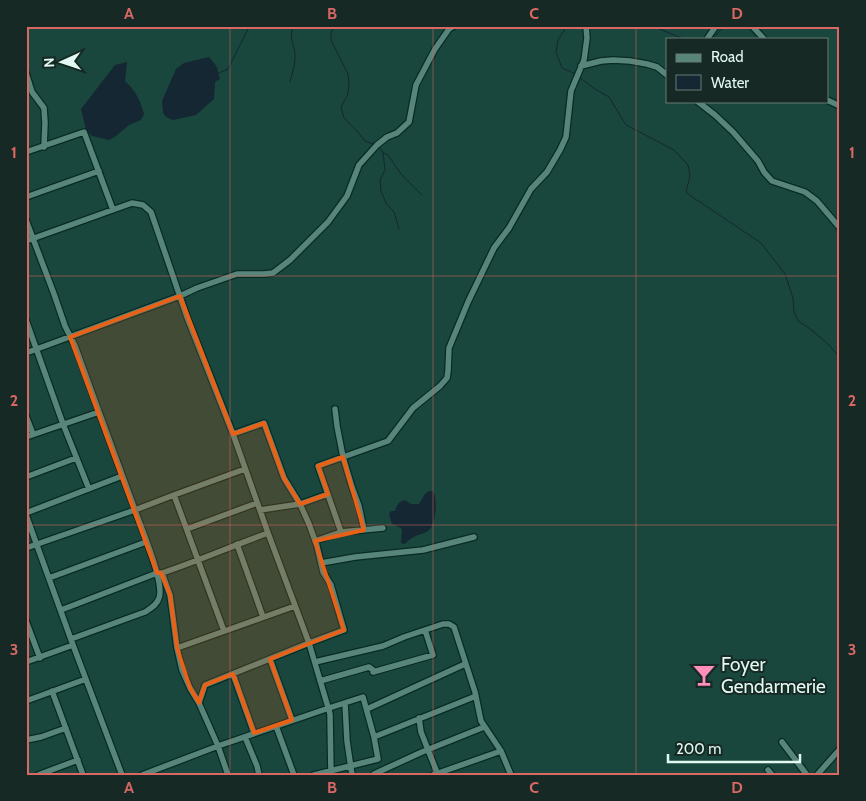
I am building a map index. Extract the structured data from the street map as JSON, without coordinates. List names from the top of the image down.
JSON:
{
  "places": {
    "bar": ["Foyer Gendarmerie"]
  },
  "legend": ["Road", "Water"],
  "scale_bar": "200 m",
  "north": "left",
  "grid": {
    "columns": [
      "A",
      "B",
      "C",
      "D"
    ],
    "rows": ["1", "2", "3"]
  }
}
